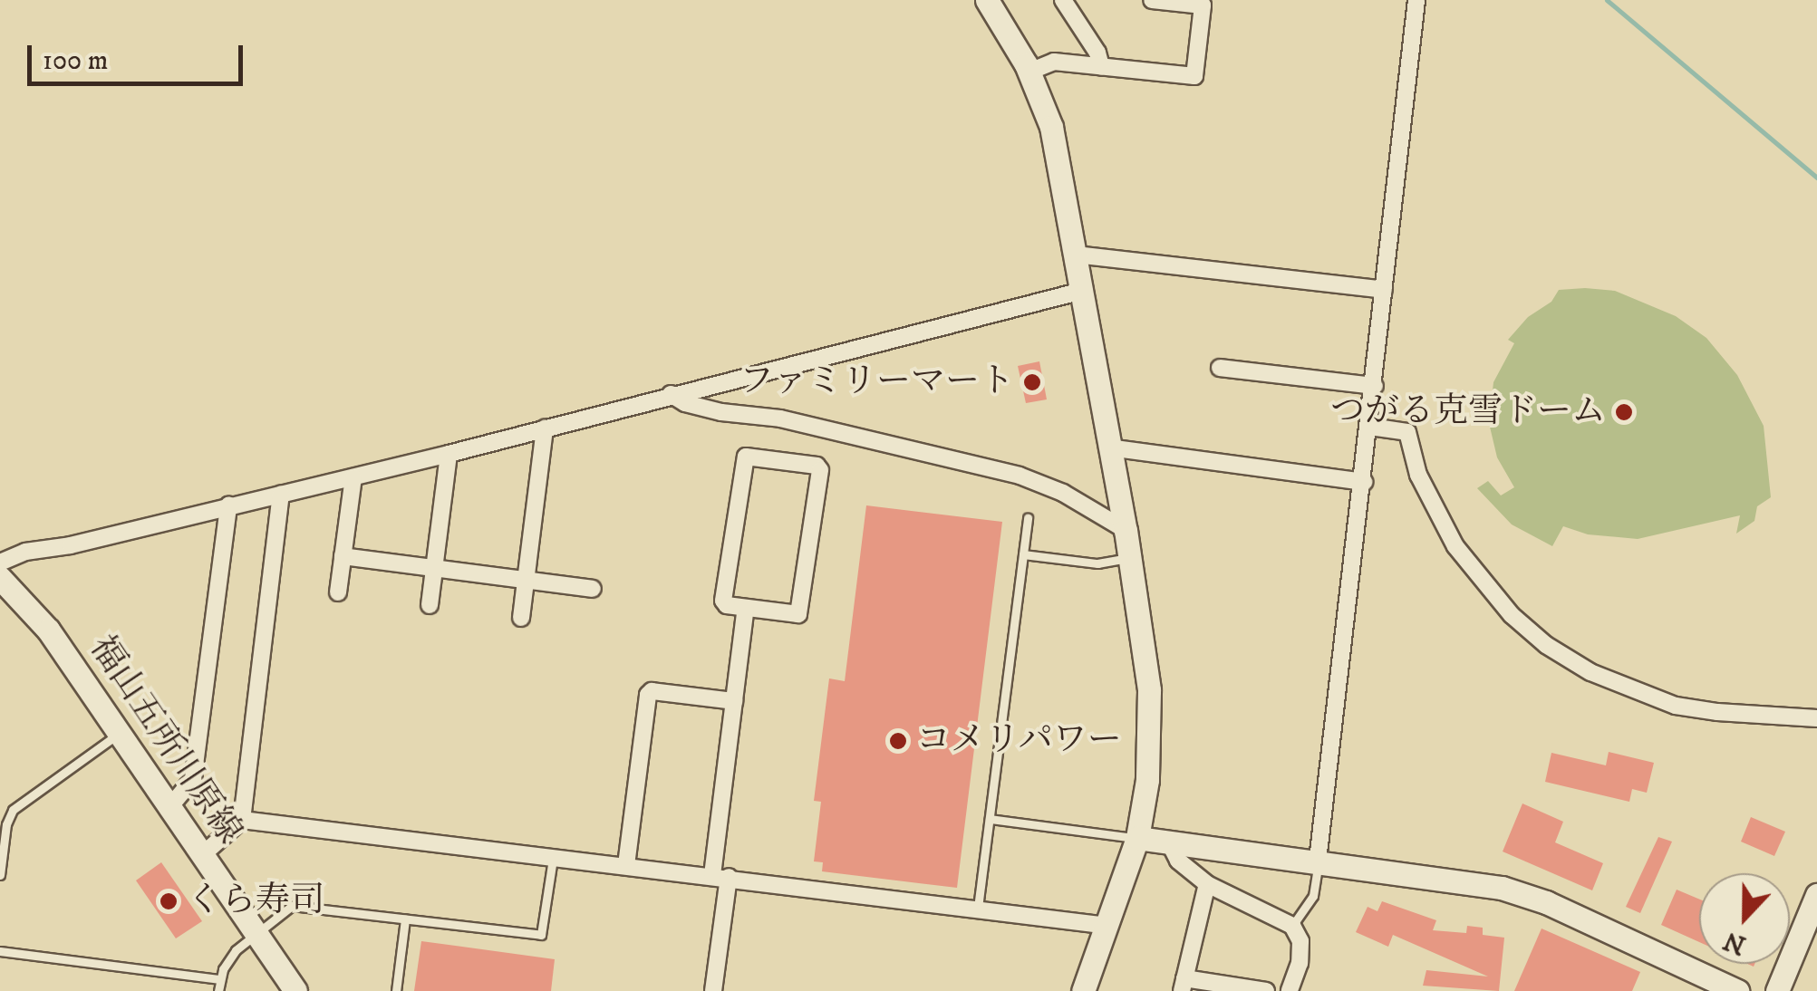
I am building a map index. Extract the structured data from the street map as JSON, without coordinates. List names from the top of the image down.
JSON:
{
  "streets": {
    "street": ["福山五所川原線"]
  },
  "places": [
    "ファミリーマート",
    "つがる克雪ドーム",
    "コメリパワー",
    "くら寿司"
  ],
  "scale_bar": "100 m",
  "north": "bottom"
}
